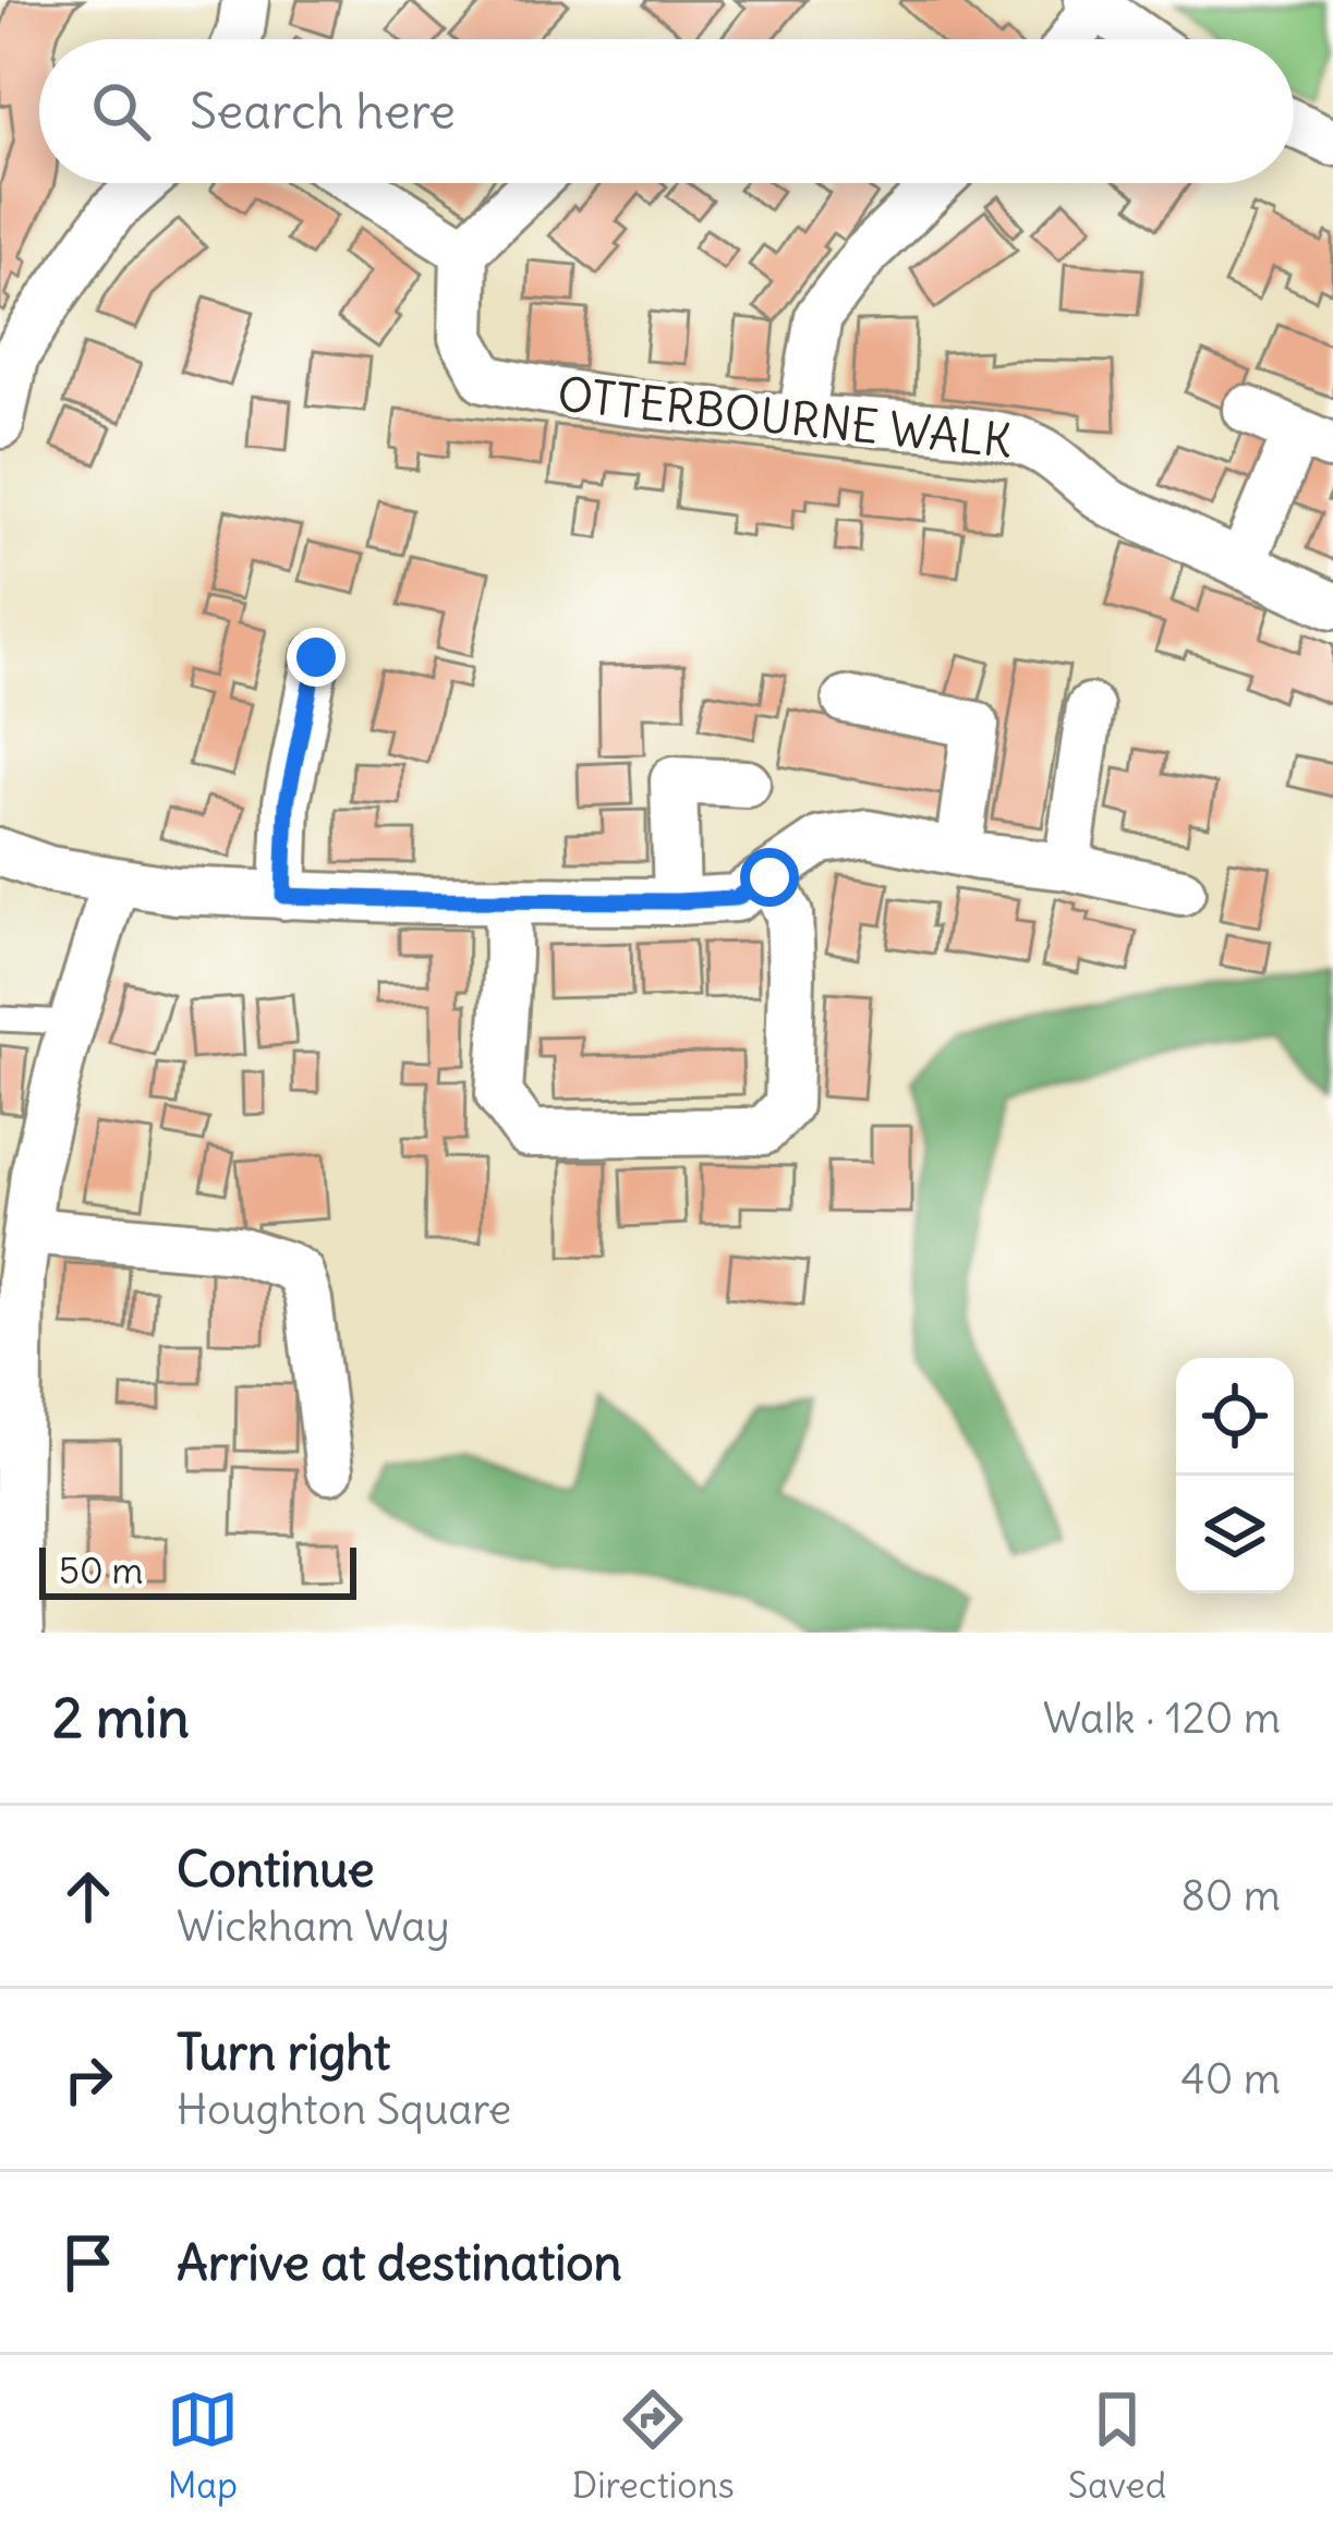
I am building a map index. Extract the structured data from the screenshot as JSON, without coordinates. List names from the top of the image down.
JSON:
{
  "streets": {
    "street": ["OTTERBOURNE WALK"]
  },
  "scale_bar": "50 m",
  "page": {
    "search": "Search here",
    "scale": "50 m",
    "heading": ["2 min", "Walk · 120 m"],
    "list": [
      ["Continue", "Wickham Way", "80 m"],
      ["Turn right", "Houghton Square", "40 m"],
      "Arrive at destination"
    ],
    "nav": ["Map", "Directions", "Saved"]
  }
}
